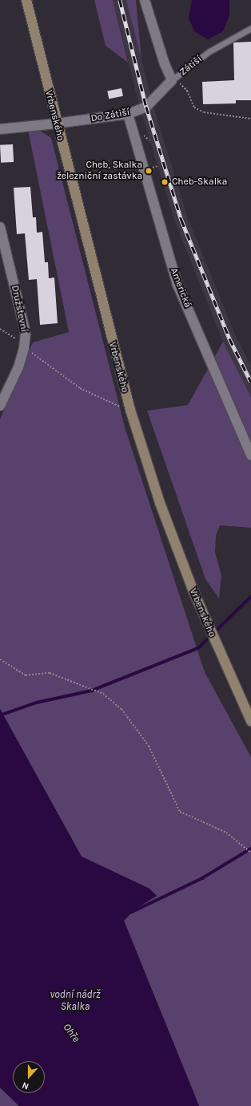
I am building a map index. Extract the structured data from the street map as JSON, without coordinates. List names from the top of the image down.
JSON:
{
  "streets": {
    "main road": ["Vrbenského"],
    "street": [
      "Zátiší",
      "Do Zátiší",
      "Americká",
      "Družstevní"
    ]
  },
  "crossings": [
    ["Zátiší", "Do Zátiší"],
    ["Vrbenského", "Do Zátiší"],
    ["Do Zátiší", "Americká"]
  ],
  "water": ["vodní nádrž Skalka", "Ohře"],
  "places": ["Cheb, Skalka železniční zastávka", "Cheb-Skalka"],
  "north": "bottom"
}
